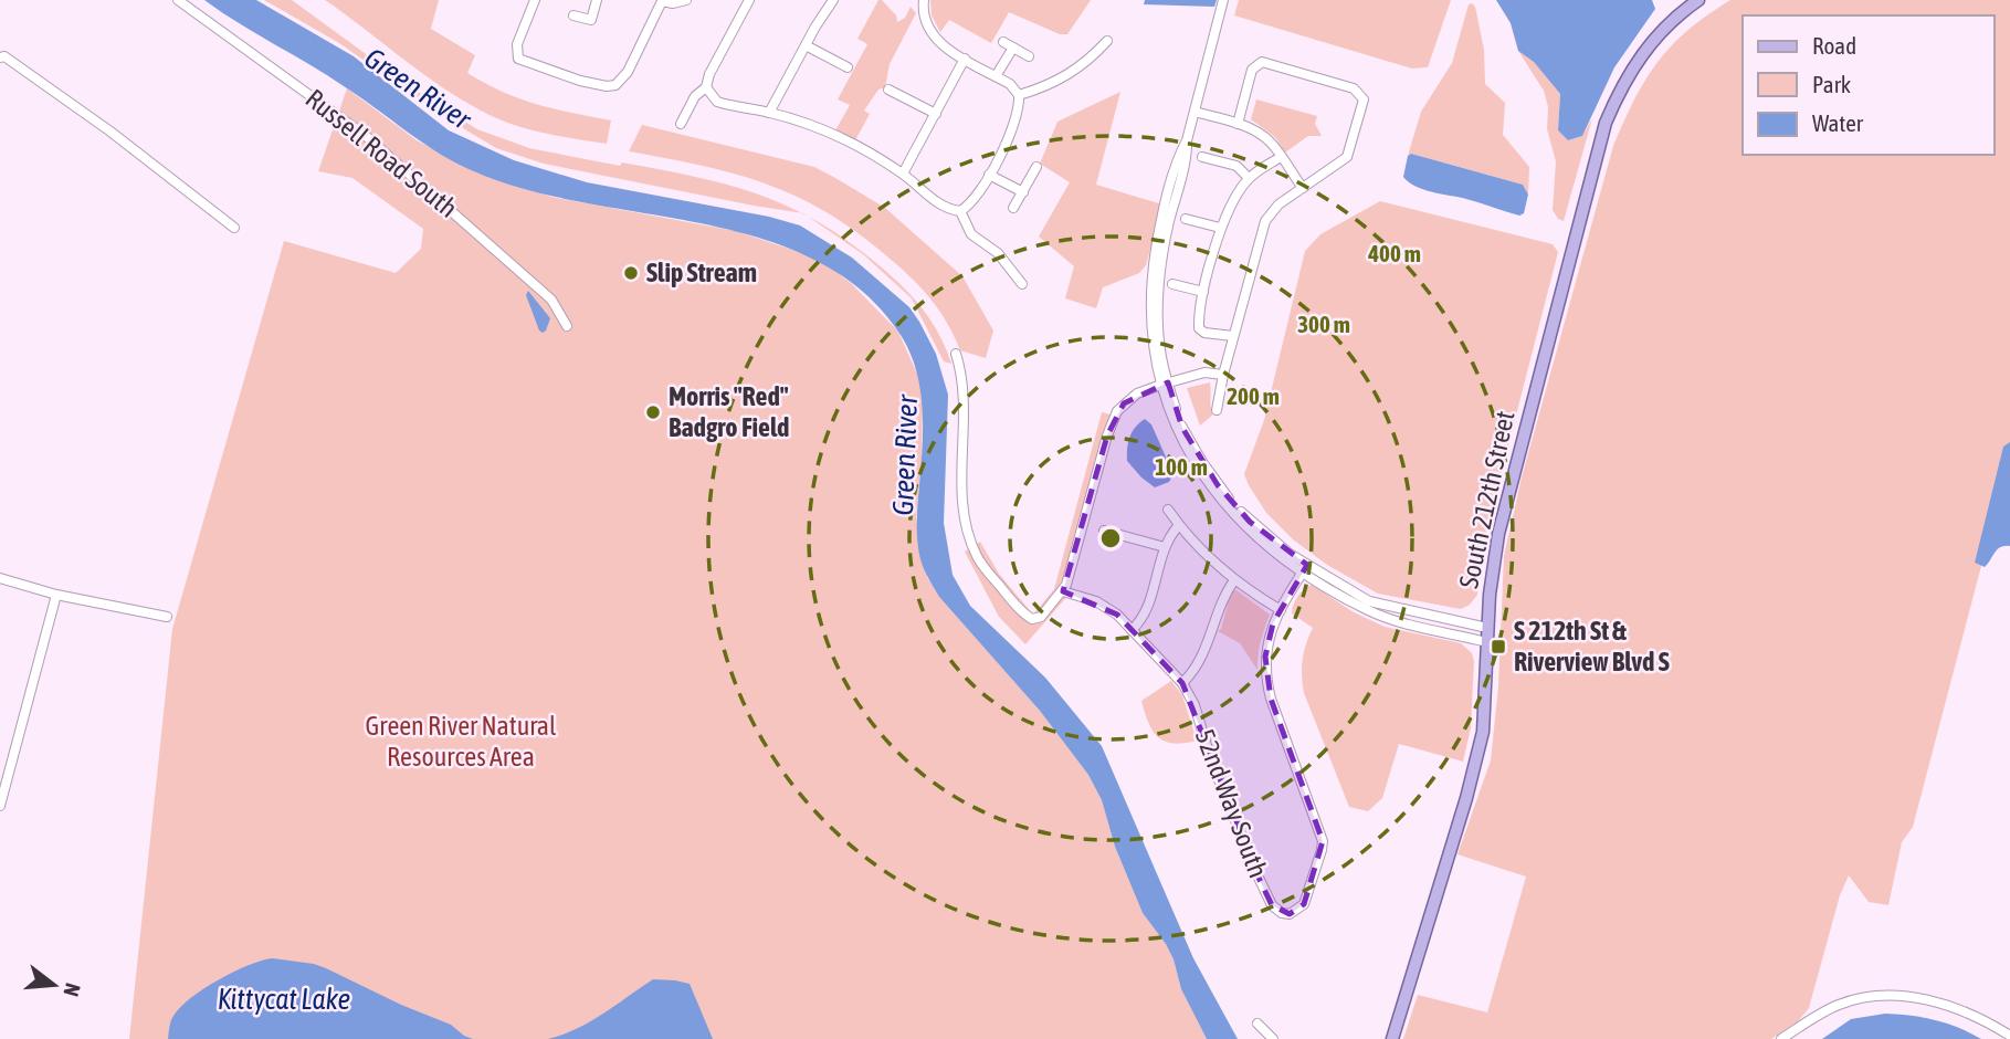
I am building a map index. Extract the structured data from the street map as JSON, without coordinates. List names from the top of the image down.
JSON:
{
  "streets": {
    "main road": ["South 212th Street"],
    "street": ["Russell Road South", "52nd Way South"]
  },
  "water": ["Green River", "Kittycat Lake"],
  "parks": ["Green River Natural Resources Area"],
  "places": {
    "other": ["Slip Stream", "Morris \"Red\" Badgro Field"],
    "transit": ["S 212th St & Riverview Blvd S"]
  },
  "legend": ["Road", "Park", "Water"],
  "north": "right",
  "rings": [
    "400 m",
    "300 m",
    "200 m",
    "100 m"
  ]
}
